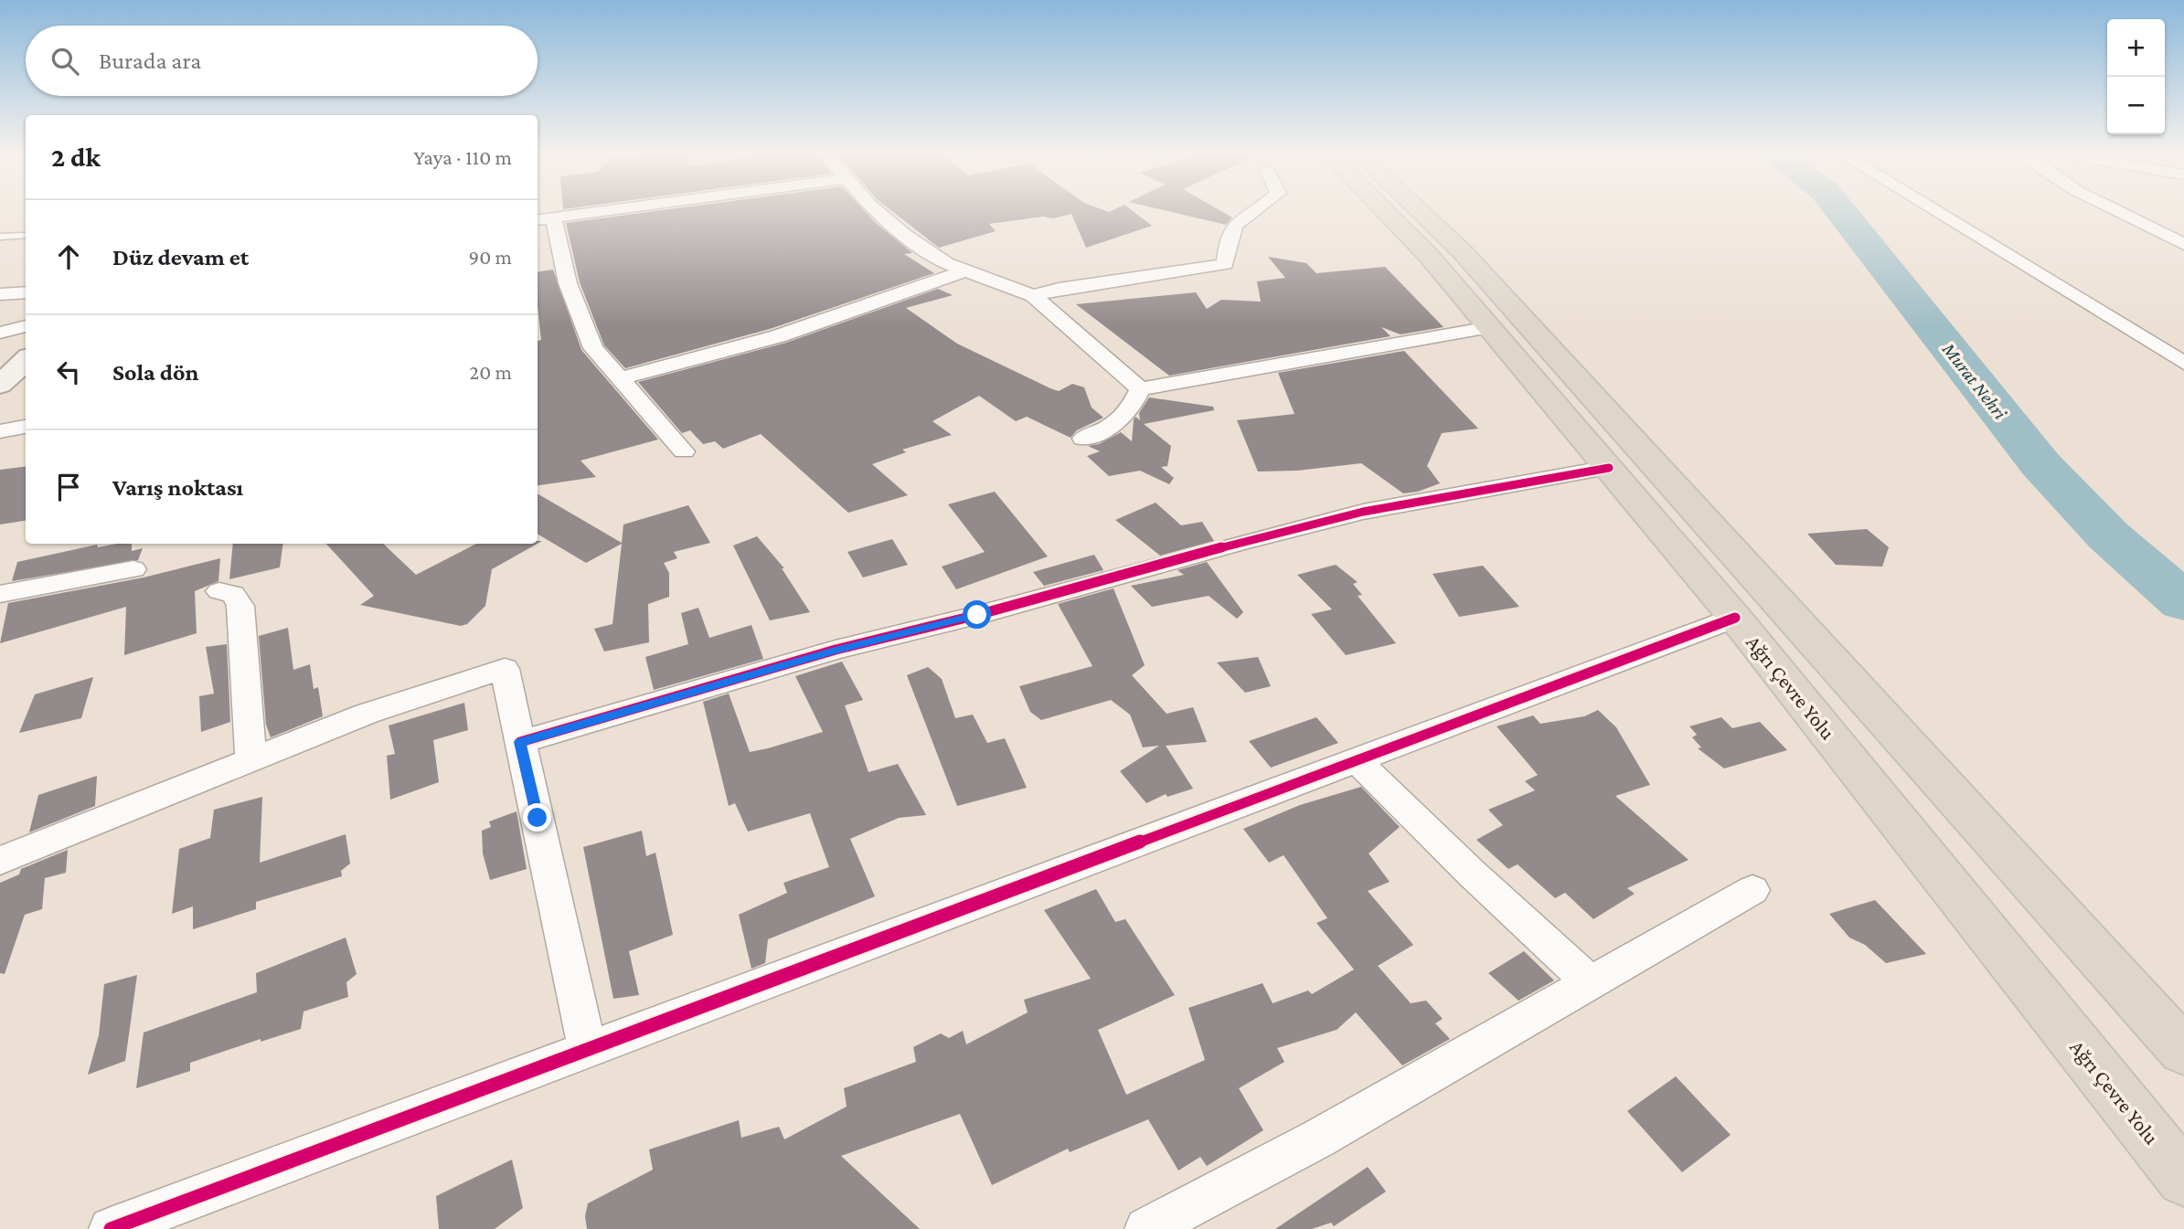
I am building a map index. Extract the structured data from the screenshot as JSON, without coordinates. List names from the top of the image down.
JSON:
{
  "streets": {
    "highway": ["Ağrı Çevre Yolu"]
  },
  "water": ["Murat Nehri"],
  "page": {
    "map_buttons": ["+", "−"],
    "search": "Burada ara",
    "heading": ["2 dk", "Yaya · 110 m"],
    "list": [
      ["Düz devam et", "90 m"],
      ["Sola dön", "20 m"],
      "Varış noktası"
    ]
  }
}
